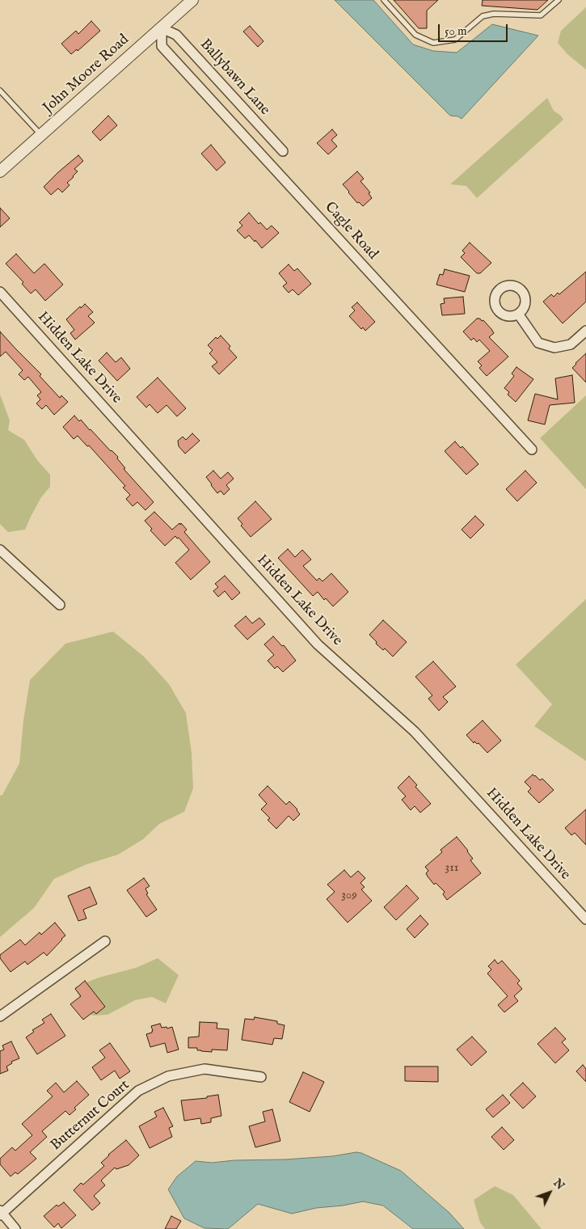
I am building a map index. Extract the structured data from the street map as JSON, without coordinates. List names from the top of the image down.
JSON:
{
  "streets": {
    "street": [
      "John Moore Road",
      "Ballybawn Lane",
      "Cagle Road",
      "Hidden Lake Drive",
      "Butternut Court"
    ]
  },
  "crossings": [
    ["John Moore Road", "Ballybawn Lane"],
    ["John Moore Road", "Cagle Road"],
    ["Ballybawn Lane", "Cagle Road"]
  ],
  "house_numbers": ["311", "309"],
  "scale_bar": "50 m",
  "north": "top right"
}
